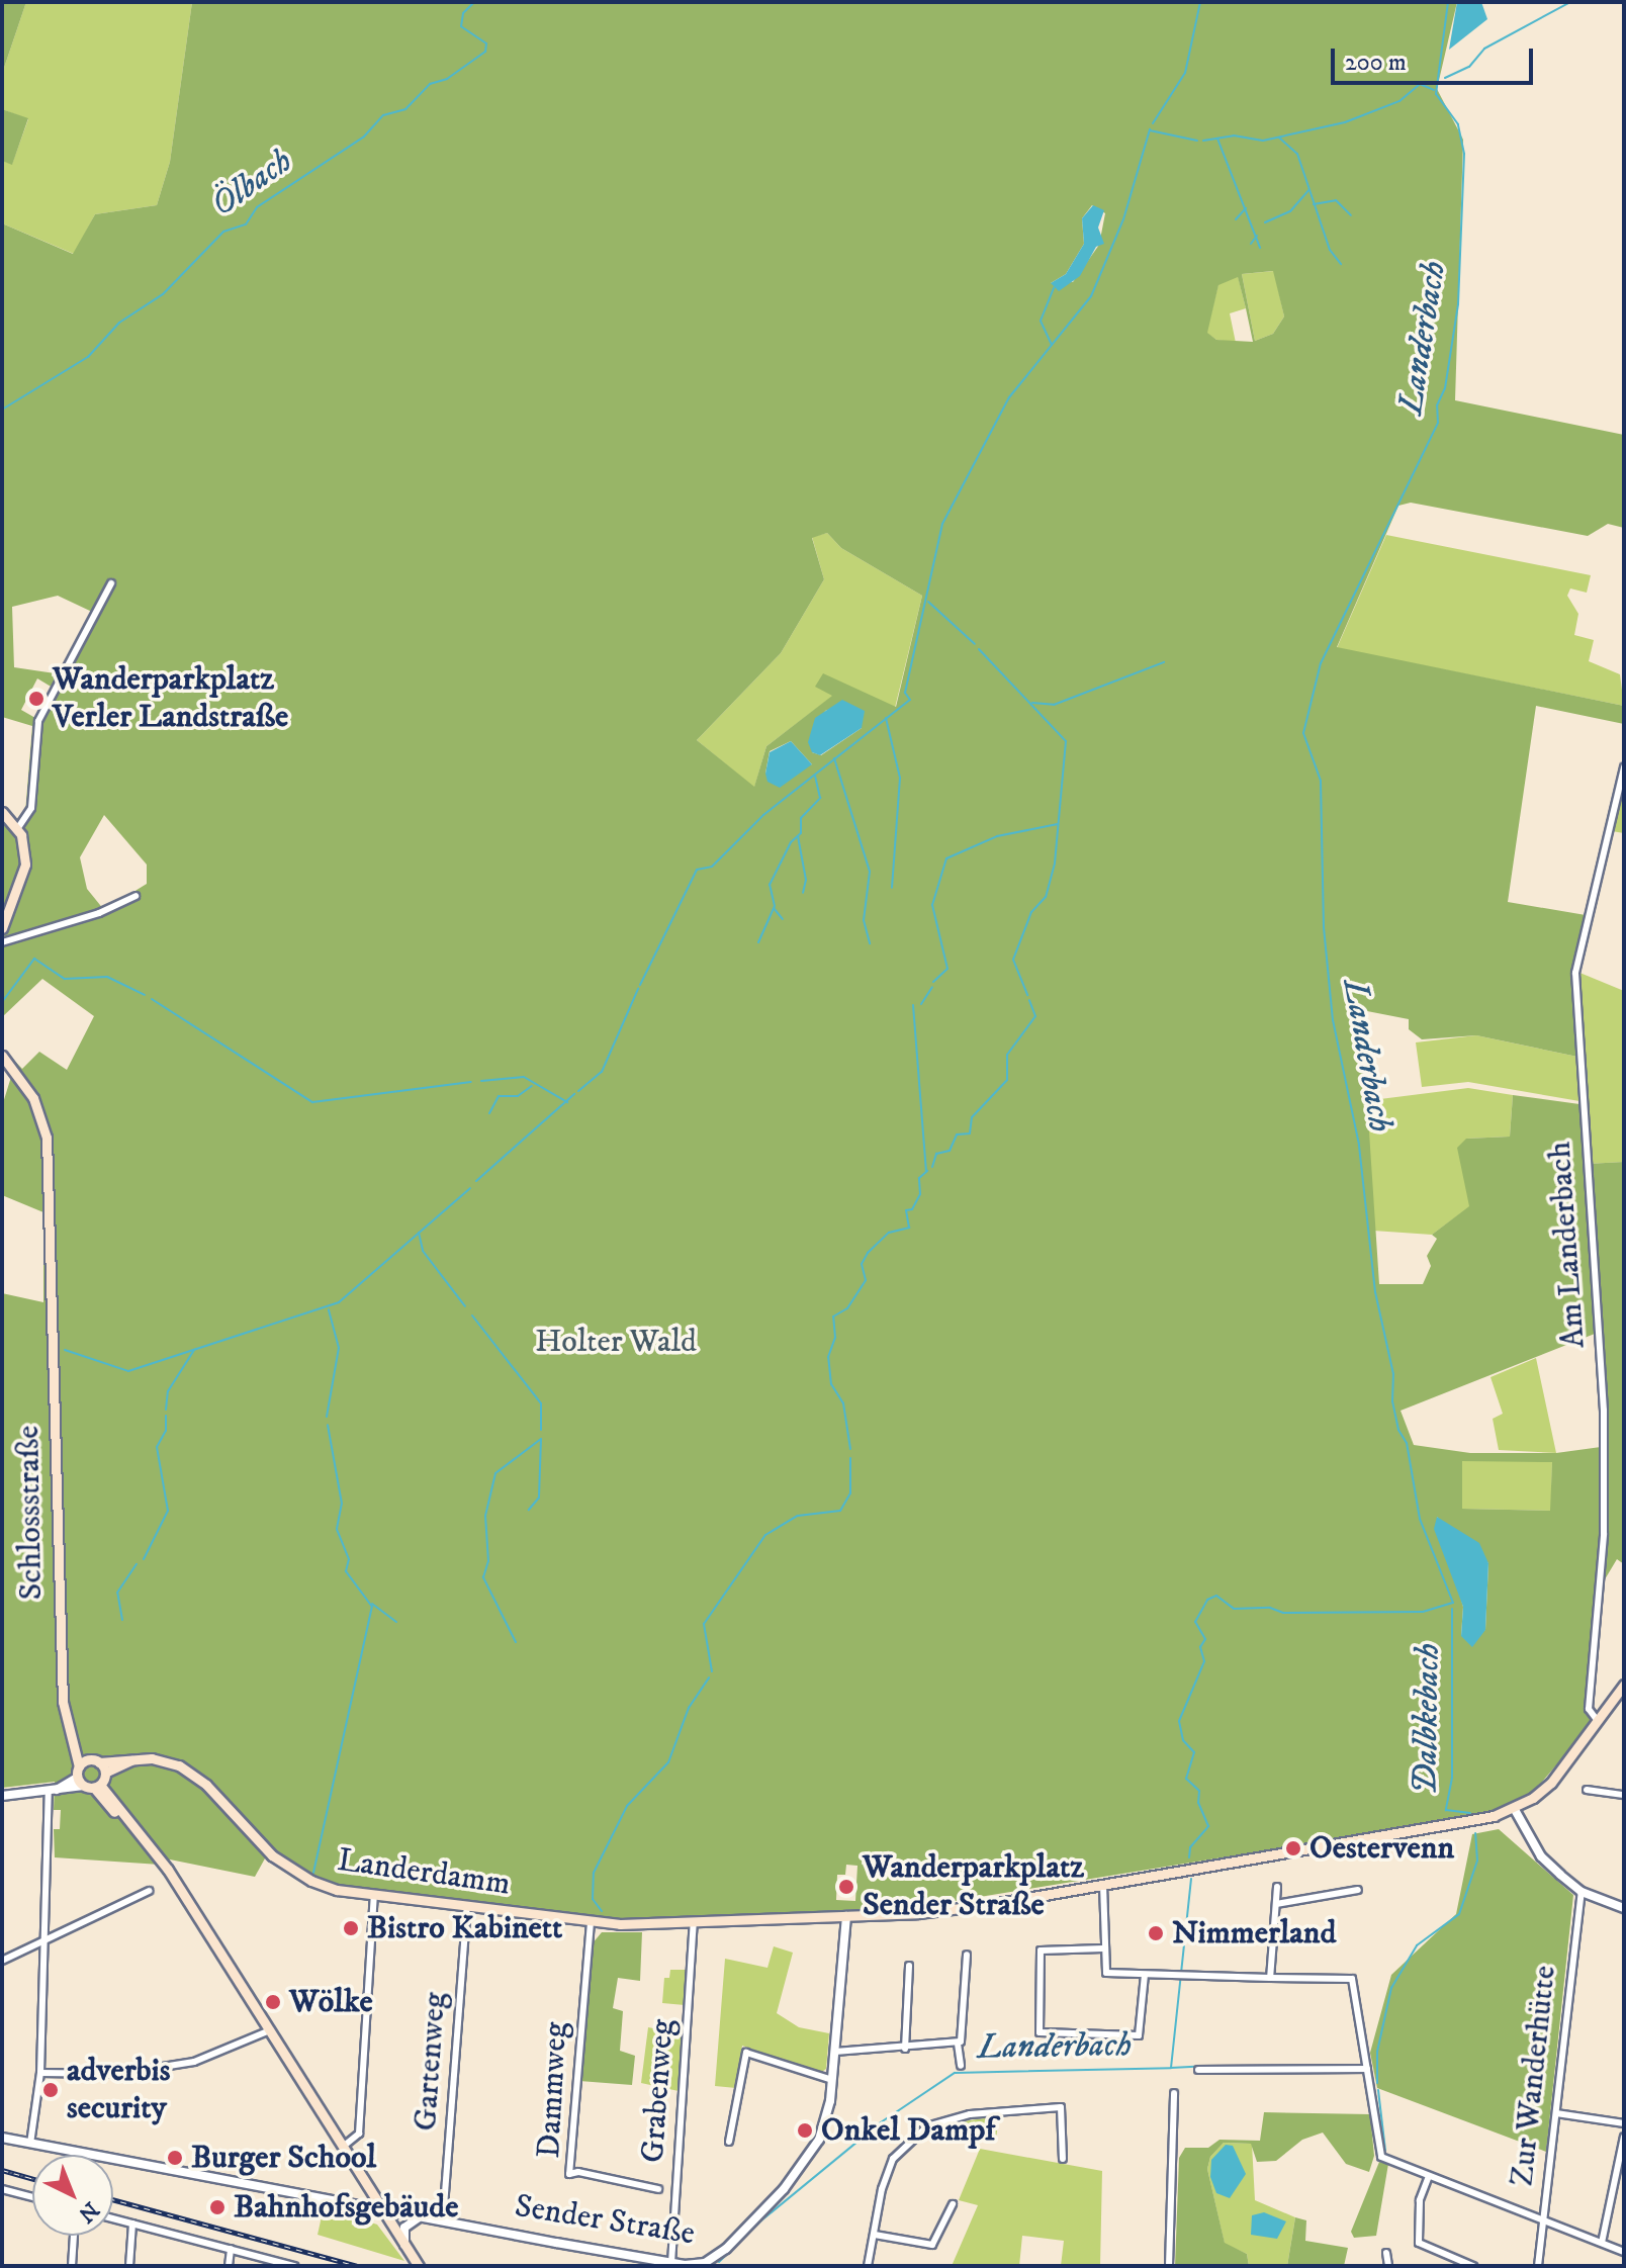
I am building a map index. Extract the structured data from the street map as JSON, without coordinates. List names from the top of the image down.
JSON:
{
  "streets": {
    "main road": ["Schlossstraße", "Landerdamm"],
    "street": [
      "Am Landerbach",
      "Gartenweg",
      "Zur Wanderhütte",
      "Dammweg",
      "Grabenweg",
      "Sender Straße"
    ]
  },
  "crossings": [
    ["Schlossstraße", "Landerdamm"],
    ["Landerdamm", "Gartenweg"],
    ["Landerdamm", "Dammweg"],
    ["Landerdamm", "Grabenweg"],
    ["Landerdamm", "Sender Straße"],
    ["Gartenweg", "Sender Straße"],
    ["Grabenweg", "Sender Straße"]
  ],
  "water": ["Ölbach", "Landerbach", "Dalbkebach"],
  "parks": ["Holter Wald"],
  "places": [
    "Wanderparkplatz Verler Landstraße",
    "Oestervenn",
    "Wanderparkplatz Sender Straße",
    "Bistro Kabinett",
    "Nimmerland",
    "Wölke",
    "adverbis security",
    "Onkel Dampf",
    "Burger School",
    "Bahnhofsgebäude"
  ],
  "scale_bar": "200 m",
  "north": "bottom right"
}
